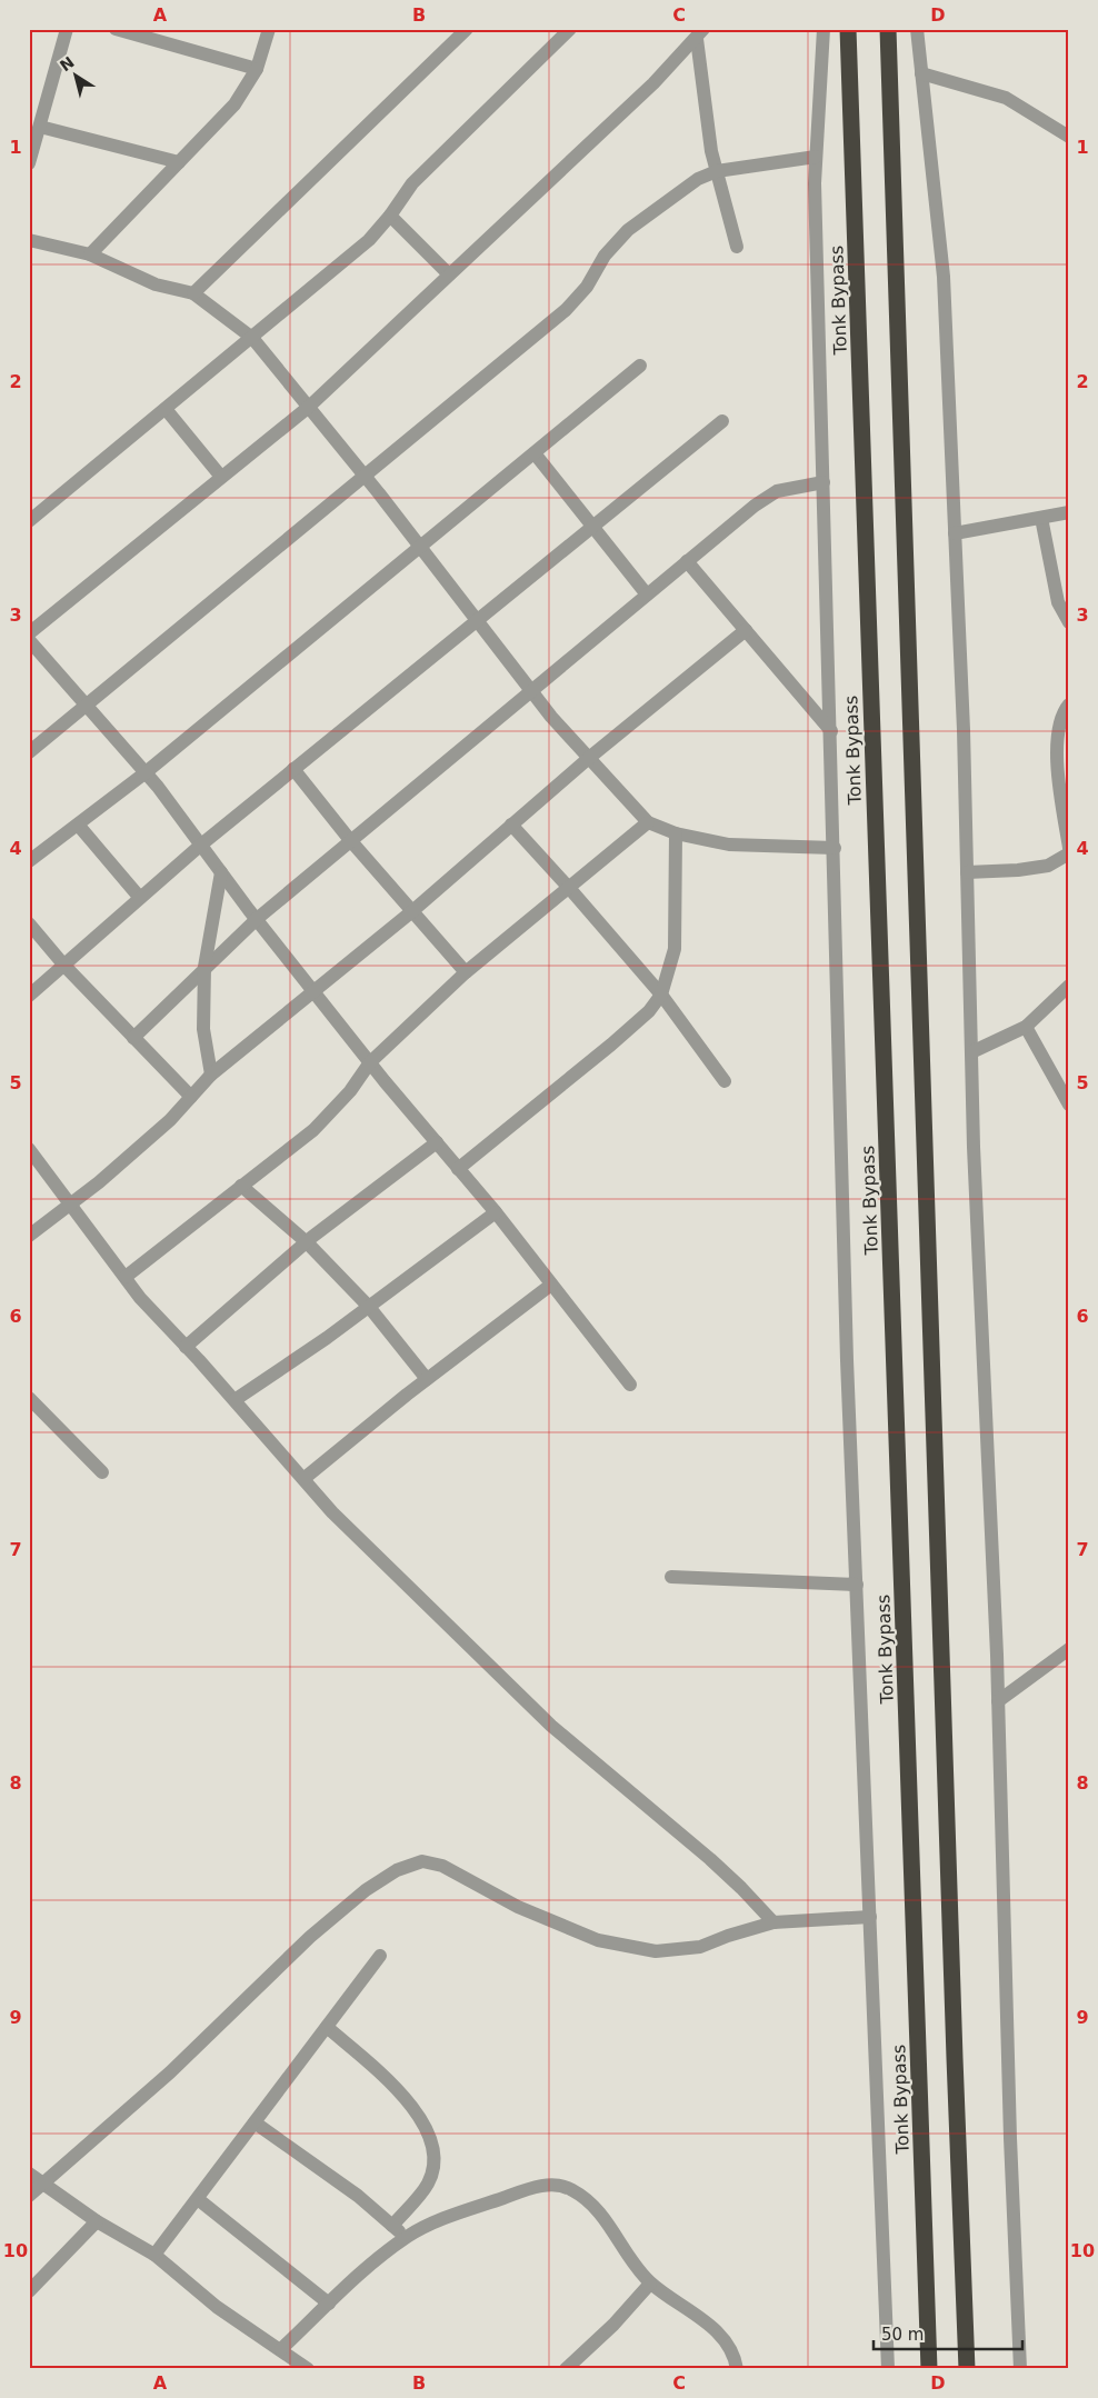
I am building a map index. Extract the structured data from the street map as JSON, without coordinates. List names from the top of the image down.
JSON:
{
  "streets": {
    "highway": ["Tonk Bypass"]
  },
  "scale_bar": "50 m",
  "north": "top left",
  "grid": {
    "columns": [
      "A",
      "B",
      "C",
      "D"
    ],
    "rows": [
      "1",
      "2",
      "3",
      "4",
      "5",
      "6",
      "7",
      "8",
      "9",
      "10"
    ]
  }
}
